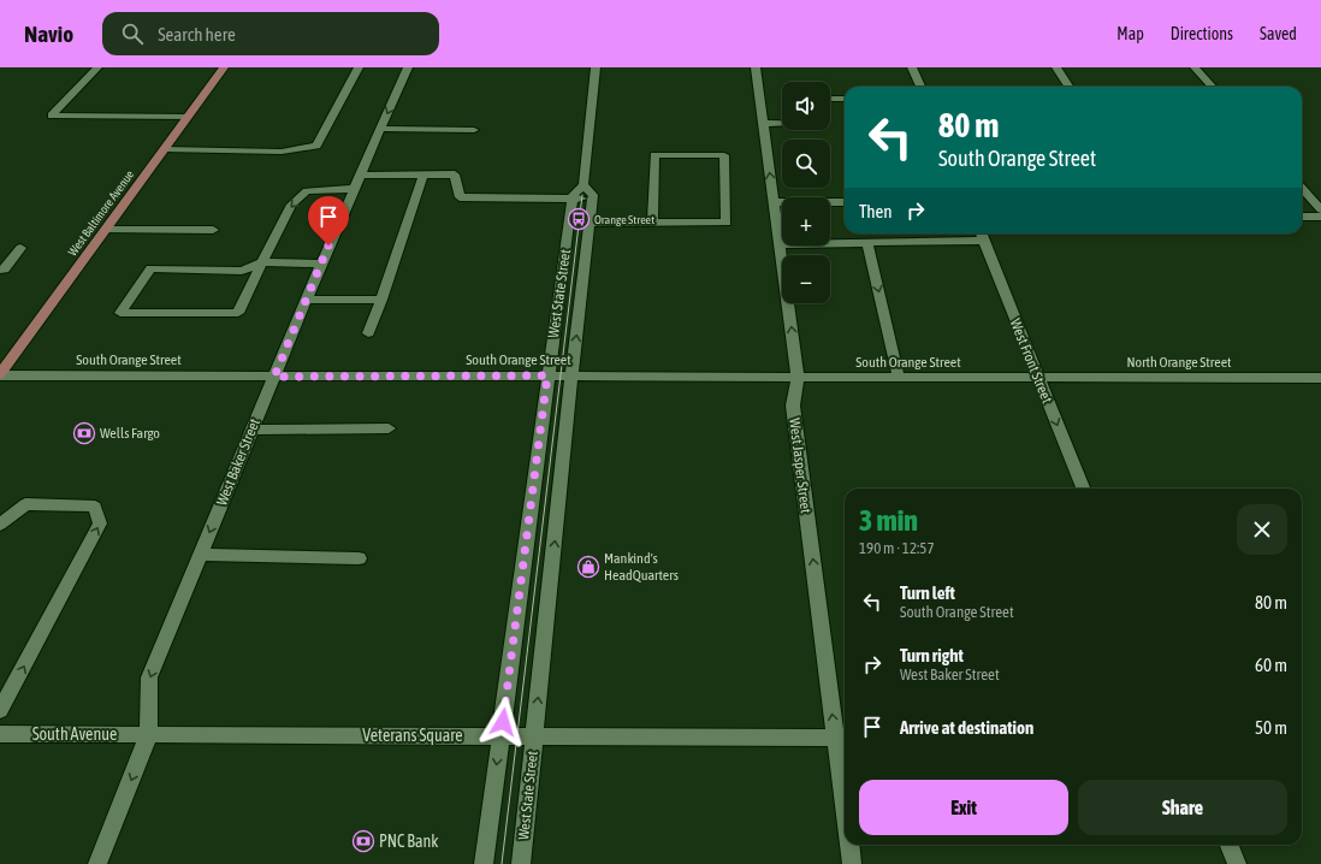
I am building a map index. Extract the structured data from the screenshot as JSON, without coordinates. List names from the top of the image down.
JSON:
{
  "streets": {
    "main road": ["West Baltimore Avenue"],
    "street": [
      "West State Street",
      "South Orange Street",
      "West Front Street",
      "North Orange Street",
      "West Baker Street",
      "West Jasper Street",
      "South Avenue",
      "Veterans Square"
    ]
  },
  "crossings": [
    ["West Baltimore Avenue", "South Orange Street"],
    ["West State Street", "South Orange Street"],
    ["West State Street", "Veterans Square"],
    ["South Orange Street", "West Front Street"],
    ["South Orange Street", "North Orange Street"],
    ["South Orange Street", "West Baker Street"],
    ["South Orange Street", "West Jasper Street"],
    ["West Front Street", "North Orange Street"],
    ["West Baker Street", "South Avenue"],
    ["West Baker Street", "Veterans Square"],
    ["West Jasper Street", "Veterans Square"],
    ["South Avenue", "Veterans Square"]
  ],
  "one_way": ["West Front Street", "West Baker Street", "West Jasper Street"],
  "places": {
    "bus stop": ["Orange Street"],
    "bank": ["Wells Fargo", "PNC Bank"],
    "shop": ["Mankind's HeadQuarters"]
  },
  "page": {
    "header": "Navio",
    "search": "Search here",
    "nav": ["Map", "Directions", "Saved"],
    "map_buttons": ["+", "−"],
    "turn": ["80 m", "South Orange Street"],
    "then": "Then",
    "heading": ["3 min", "190 m · 12:57"],
    "list": [
      {
        "name": "Turn left",
        "note": "South Orange Street",
        "value": "80 m"
      },
      {
        "name": "Turn right",
        "note": "West Baker Street",
        "value": "60 m"
      },
      {
        "name": "Arrive at destination",
        "value": "50 m"
      }
    ],
    "buttons": ["Exit", "Share"]
  }
}
